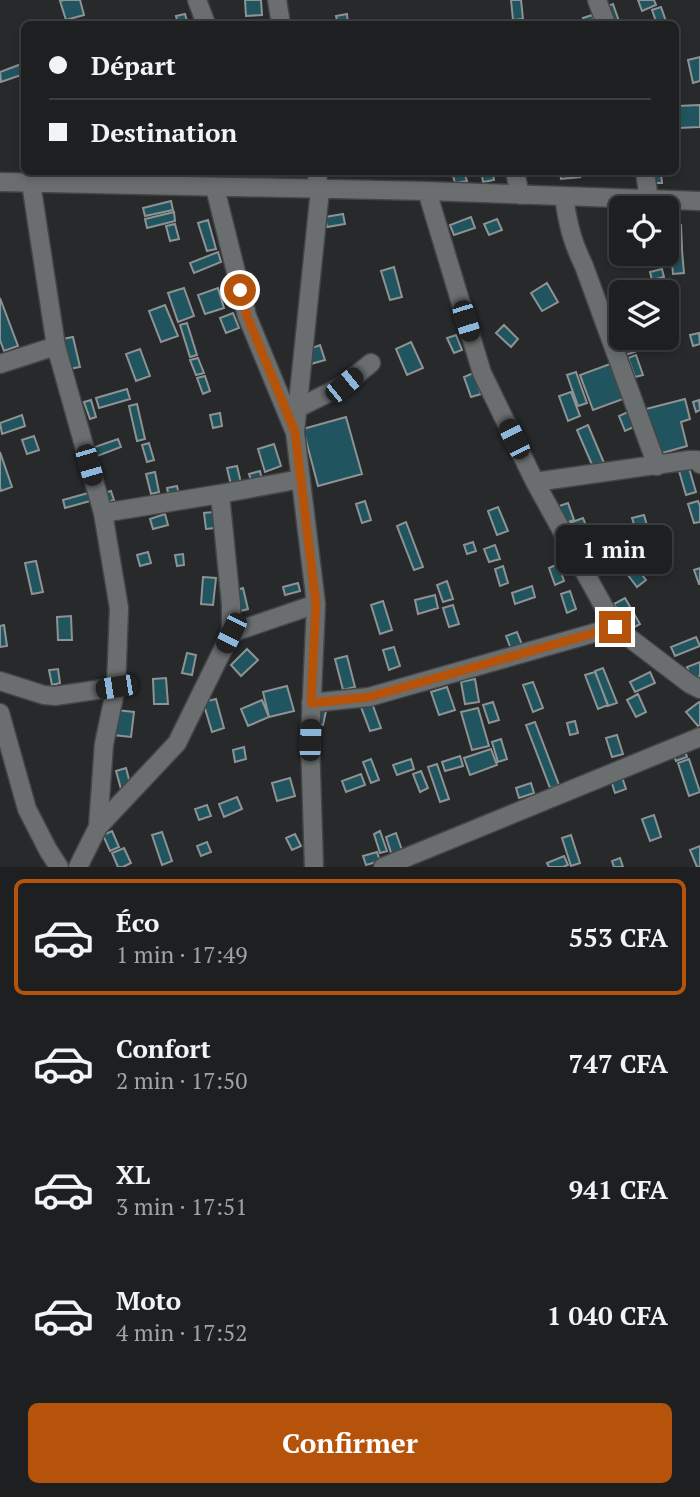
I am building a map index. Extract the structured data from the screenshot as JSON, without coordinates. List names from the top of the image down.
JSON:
{
  "page": {
    "banner": ["Départ", "Destination"],
    "bubble": "1 min",
    "list": [
      {
        "name": "Éco",
        "note": "1 min · 17:49",
        "value": "553 CFA"
      },
      {
        "name": "Confort",
        "note": "2 min · 17:50",
        "value": "747 CFA"
      },
      {
        "name": "XL",
        "note": "3 min · 17:51",
        "value": "941 CFA"
      },
      {
        "name": "Moto",
        "note": "4 min · 17:52",
        "value": "1 040 CFA"
      }
    ],
    "buttons": "Confirmer"
  }
}
